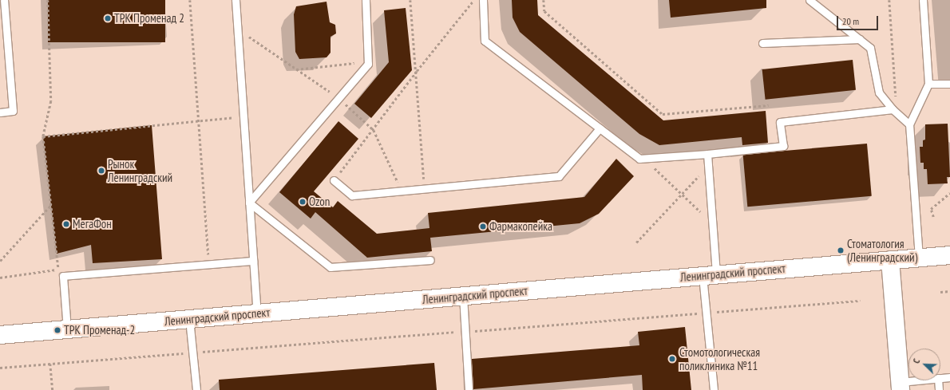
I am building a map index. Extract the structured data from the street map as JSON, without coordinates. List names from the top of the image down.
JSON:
{
  "streets": {
    "main road": ["Ленинградский проспект"]
  },
  "places": [
    "ТРК Променад 2",
    "Рынок Ленинградский",
    "Ozon",
    "МегаФон",
    "Фармакопейка",
    "Стоматология (Ленинградский)",
    "ТРК Променад-2",
    "Стомотологическая поликлиника №11"
  ],
  "scale_bar": "20 m",
  "north": "top left"
}
